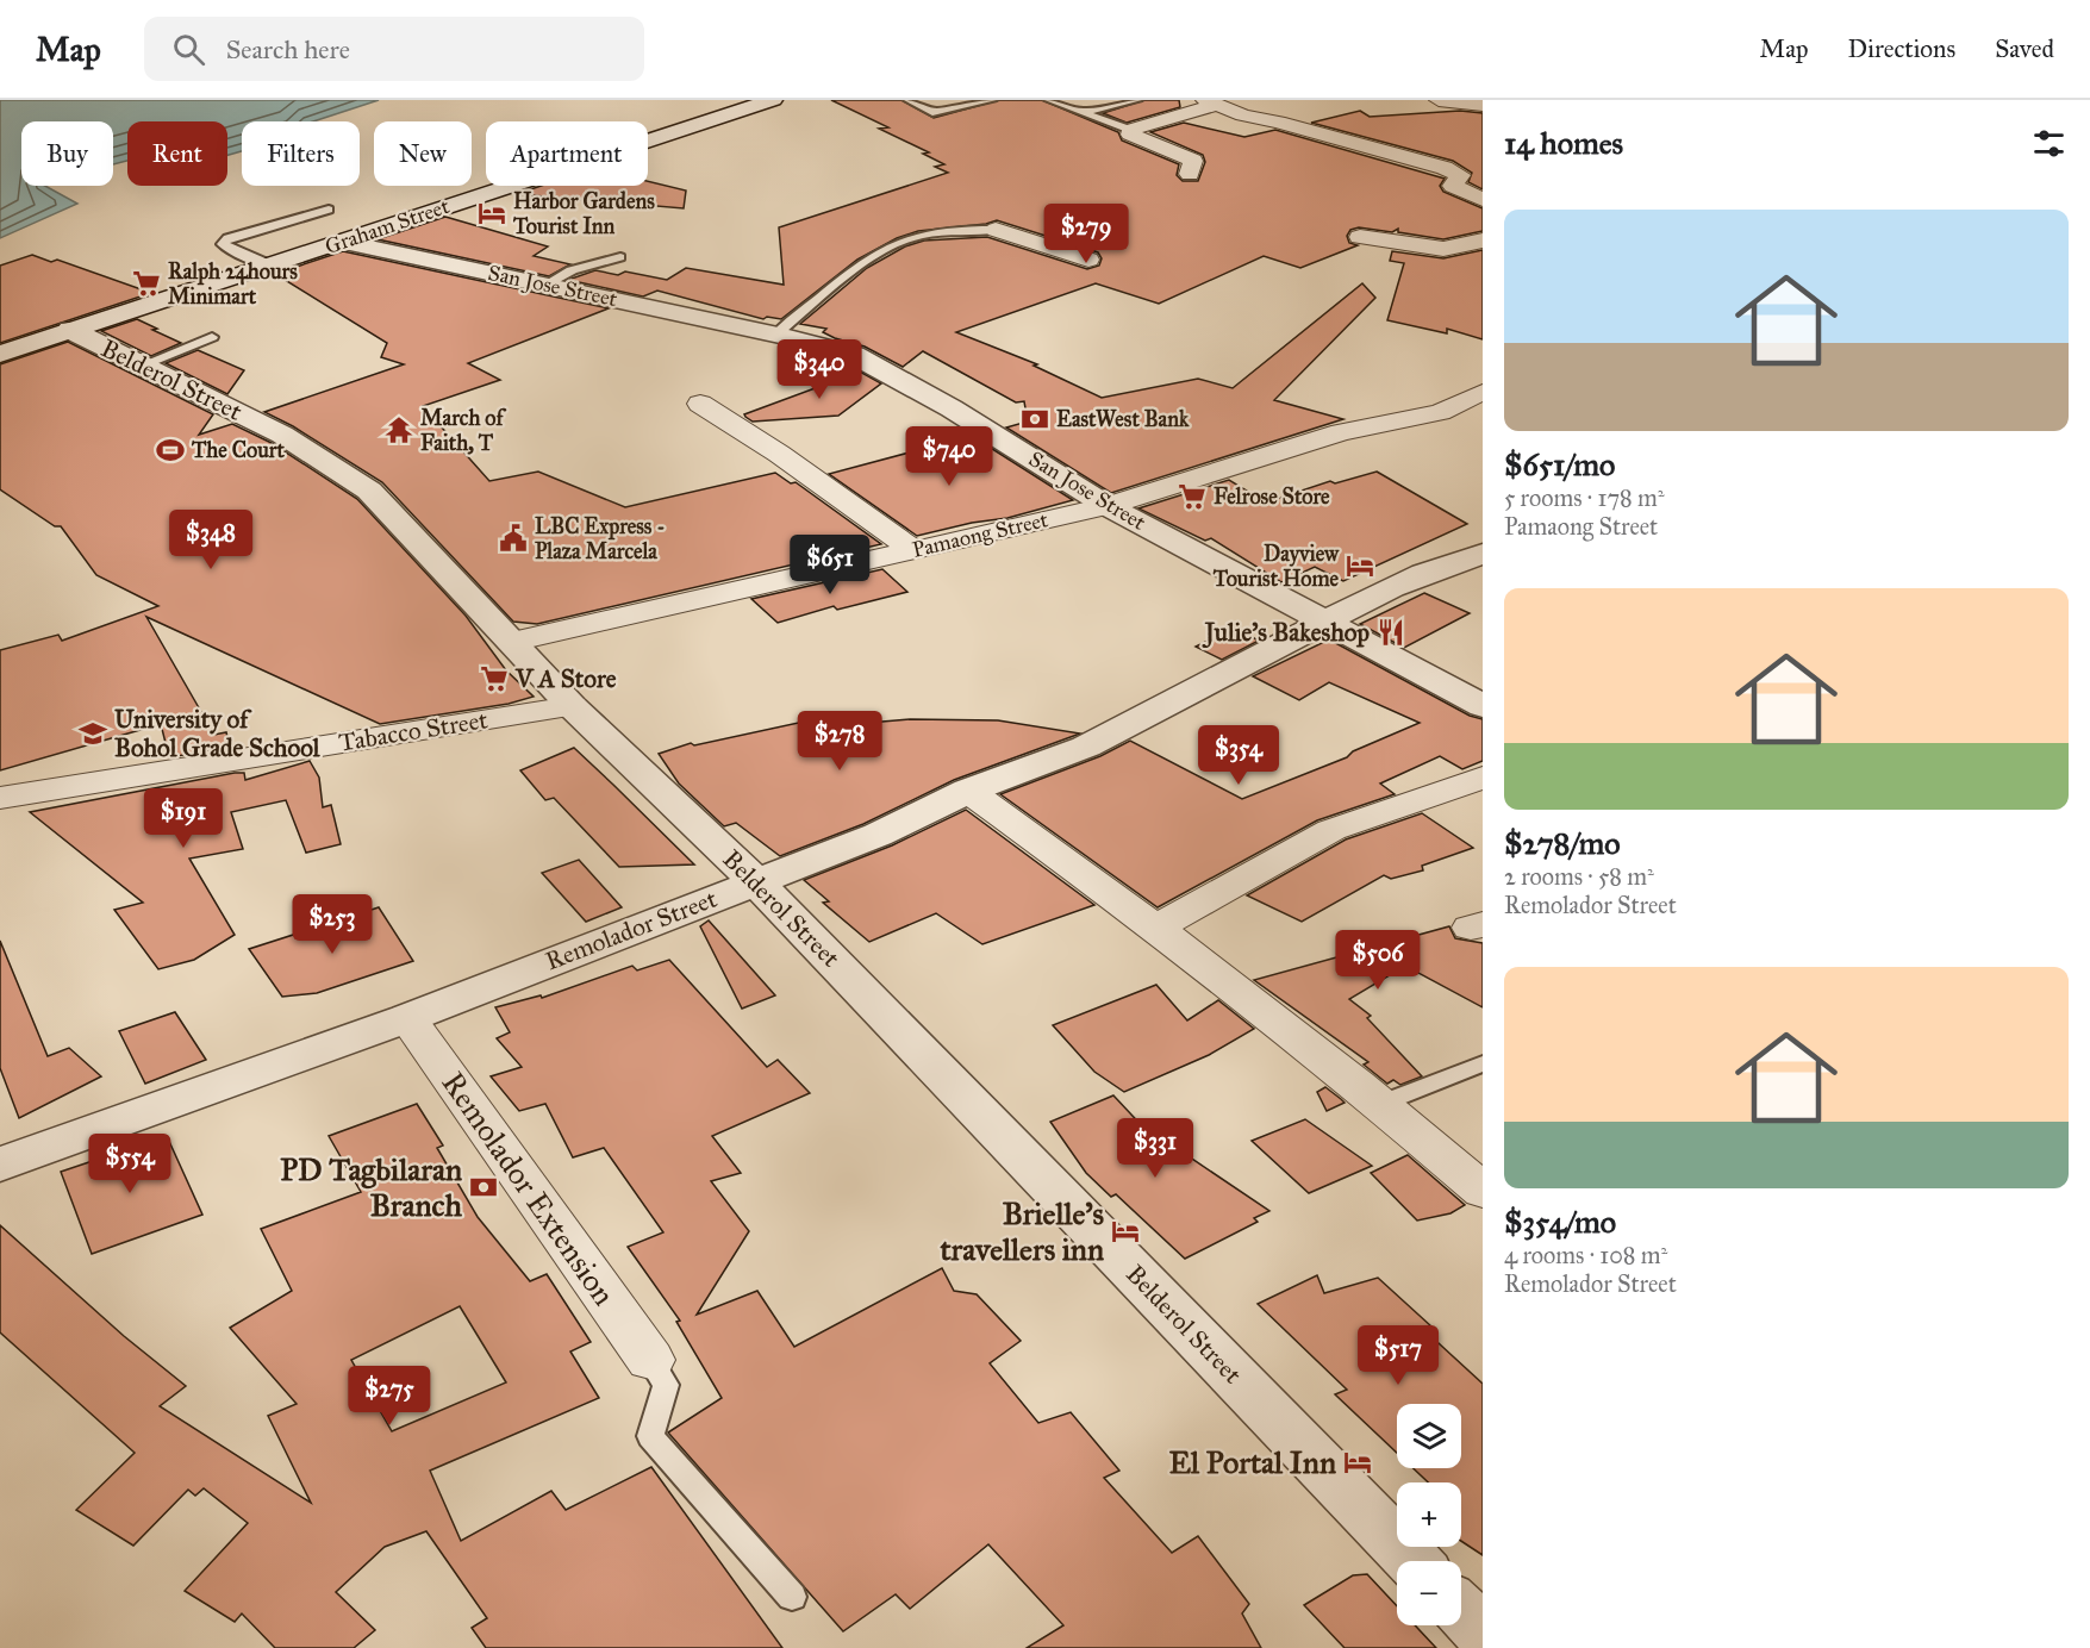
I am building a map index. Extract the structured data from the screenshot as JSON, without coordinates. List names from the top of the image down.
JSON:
{
  "streets": {
    "street": [
      "Graham Street",
      "San Jose Street",
      "Belderol Street",
      "Pamaong Street",
      "Tabacco Street",
      "Remolador Street",
      "Remolador Extension"
    ]
  },
  "crossings": [
    ["Graham Street", "San Jose Street"],
    ["Graham Street", "Belderol Street"],
    ["San Jose Street", "Pamaong Street"],
    ["San Jose Street", "Remolador Street"],
    ["Belderol Street", "Pamaong Street"],
    ["Belderol Street", "Tabacco Street"],
    ["Belderol Street", "Remolador Street"],
    ["Remolador Street", "Remolador Extension"]
  ],
  "places": {
    "hotel": [
      "Harbor Gardens Tourist Inn",
      "Dayview Tourist Home",
      "Brielle's travellers inn",
      "El Portal Inn"
    ],
    "supermarket": ["Ralph 24hours Minimart", "Felrose Store", "V A Store"],
    "bank": ["EastWest Bank", "PD Tagbilaran Branch"],
    "temple": ["March of Faith, T"],
    "sports": ["The Court"],
    "public building": ["LBC Express - Plaza Marcela"],
    "restaurant": ["Julie's Bakeshop"],
    "school or university": ["University of Bohol Grade School"]
  },
  "page": {
    "header": "Map",
    "search": "Search here",
    "nav": ["Map", "Directions", "Saved"],
    "heading": "14 homes",
    "chip": [
      "Buy",
      "Rent",
      "Filters",
      "New",
      "Apartment"
    ],
    "list": [
      {
        "name": "$651/mo",
        "note": "5 rooms · 178 m² · Pamaong Street"
      },
      {
        "name": "$278/mo",
        "note": "2 rooms · 58 m² · Remolador Street"
      },
      {
        "name": "$354/mo",
        "note": "4 rooms · 108 m² · Remolador Street"
      }
    ],
    "price": [
      "$279",
      "$340",
      "$740",
      "$348",
      "$651",
      "$278",
      "$354",
      "$191",
      "$253",
      "$506",
      "$331",
      "$554",
      "$517",
      "$275"
    ],
    "map_buttons": ["+", "−"]
  }
}
